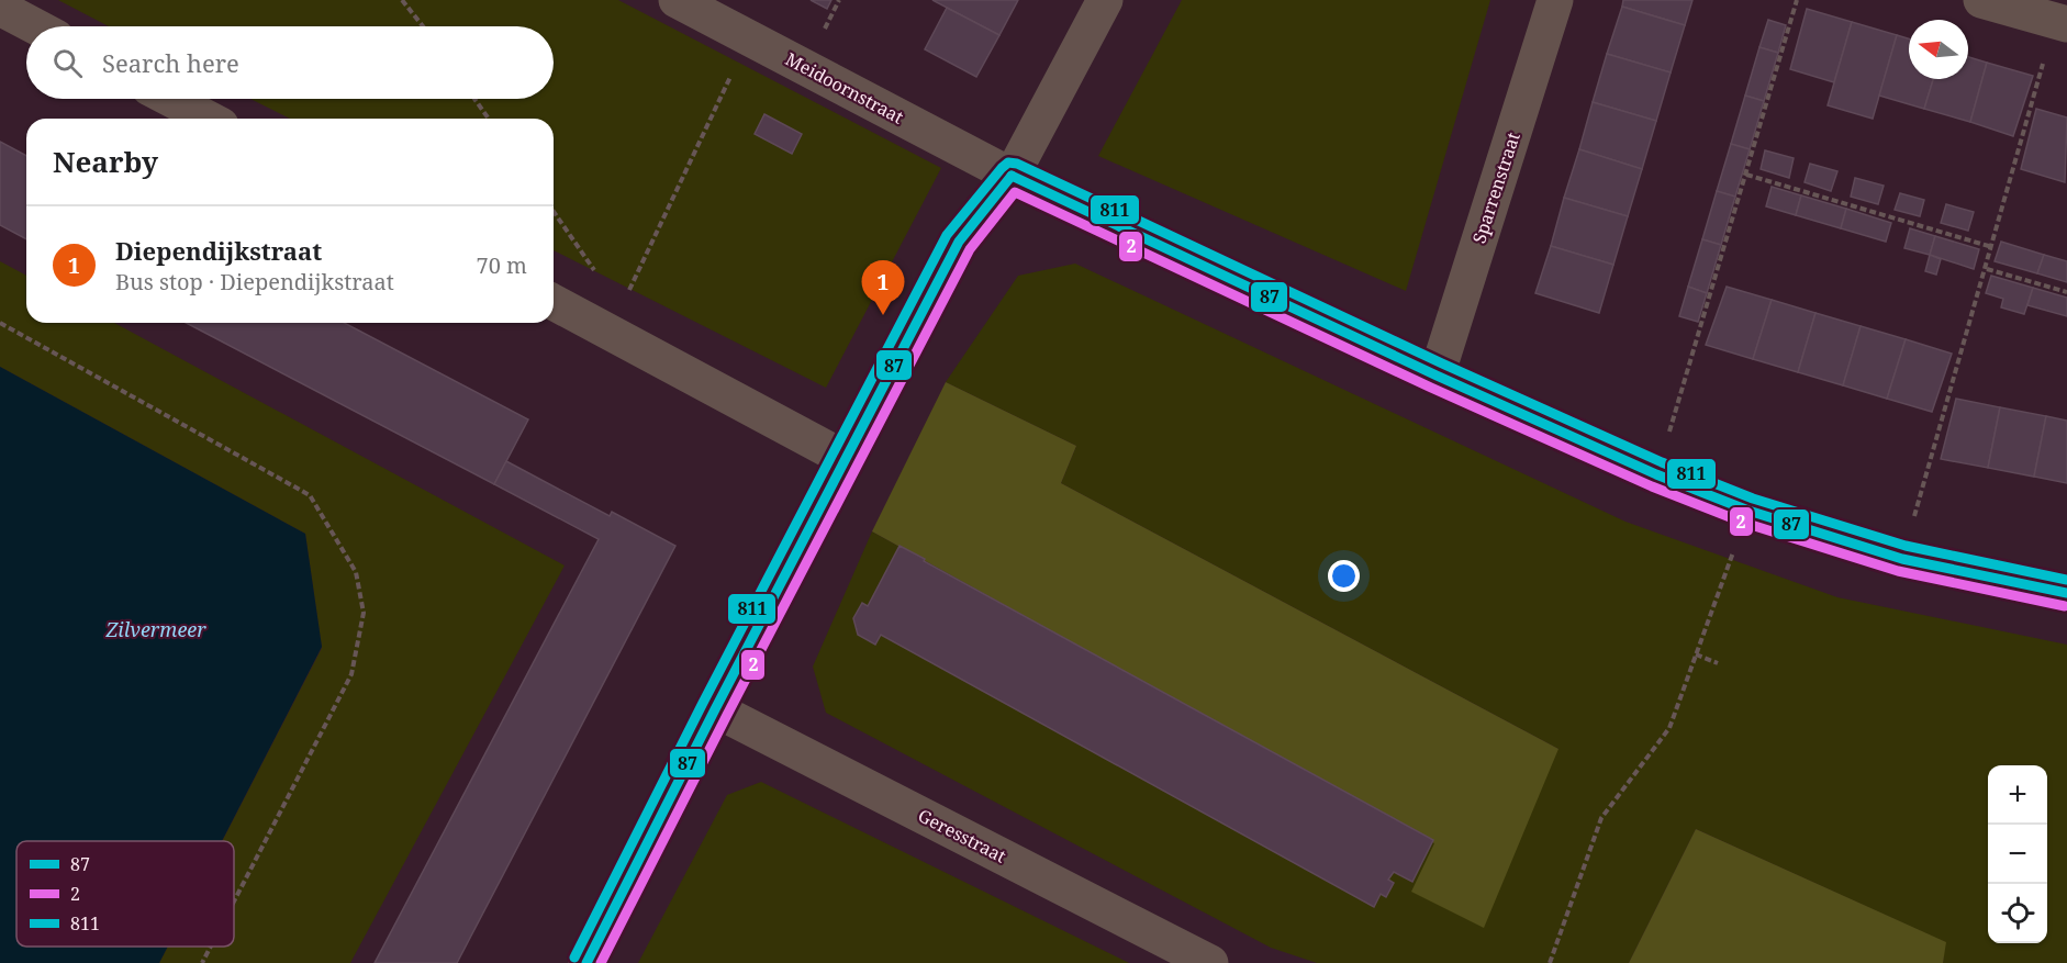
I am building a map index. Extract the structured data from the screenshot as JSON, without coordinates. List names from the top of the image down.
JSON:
{
  "streets": {
    "street": ["Meidoornstraat", "Sparrenstraat", "Geresstraat"]
  },
  "crossings": [
    ["Meidoornstraat", "Sparrenstraat"]
  ],
  "water": ["Zilvermeer"],
  "lines": ["transit line 811", "transit line 87", "transit line 2"],
  "legend": ["87", "2", "811"],
  "north": "left",
  "page": {
    "search": "Search here",
    "heading": "Nearby",
    "list": [
      {
        "mark": "1",
        "name": "Diependijkstraat",
        "note": "Bus stop · Diependijkstraat",
        "value": "70 m"
      }
    ],
    "pins": "1",
    "map_buttons": ["+", "−"]
  }
}
